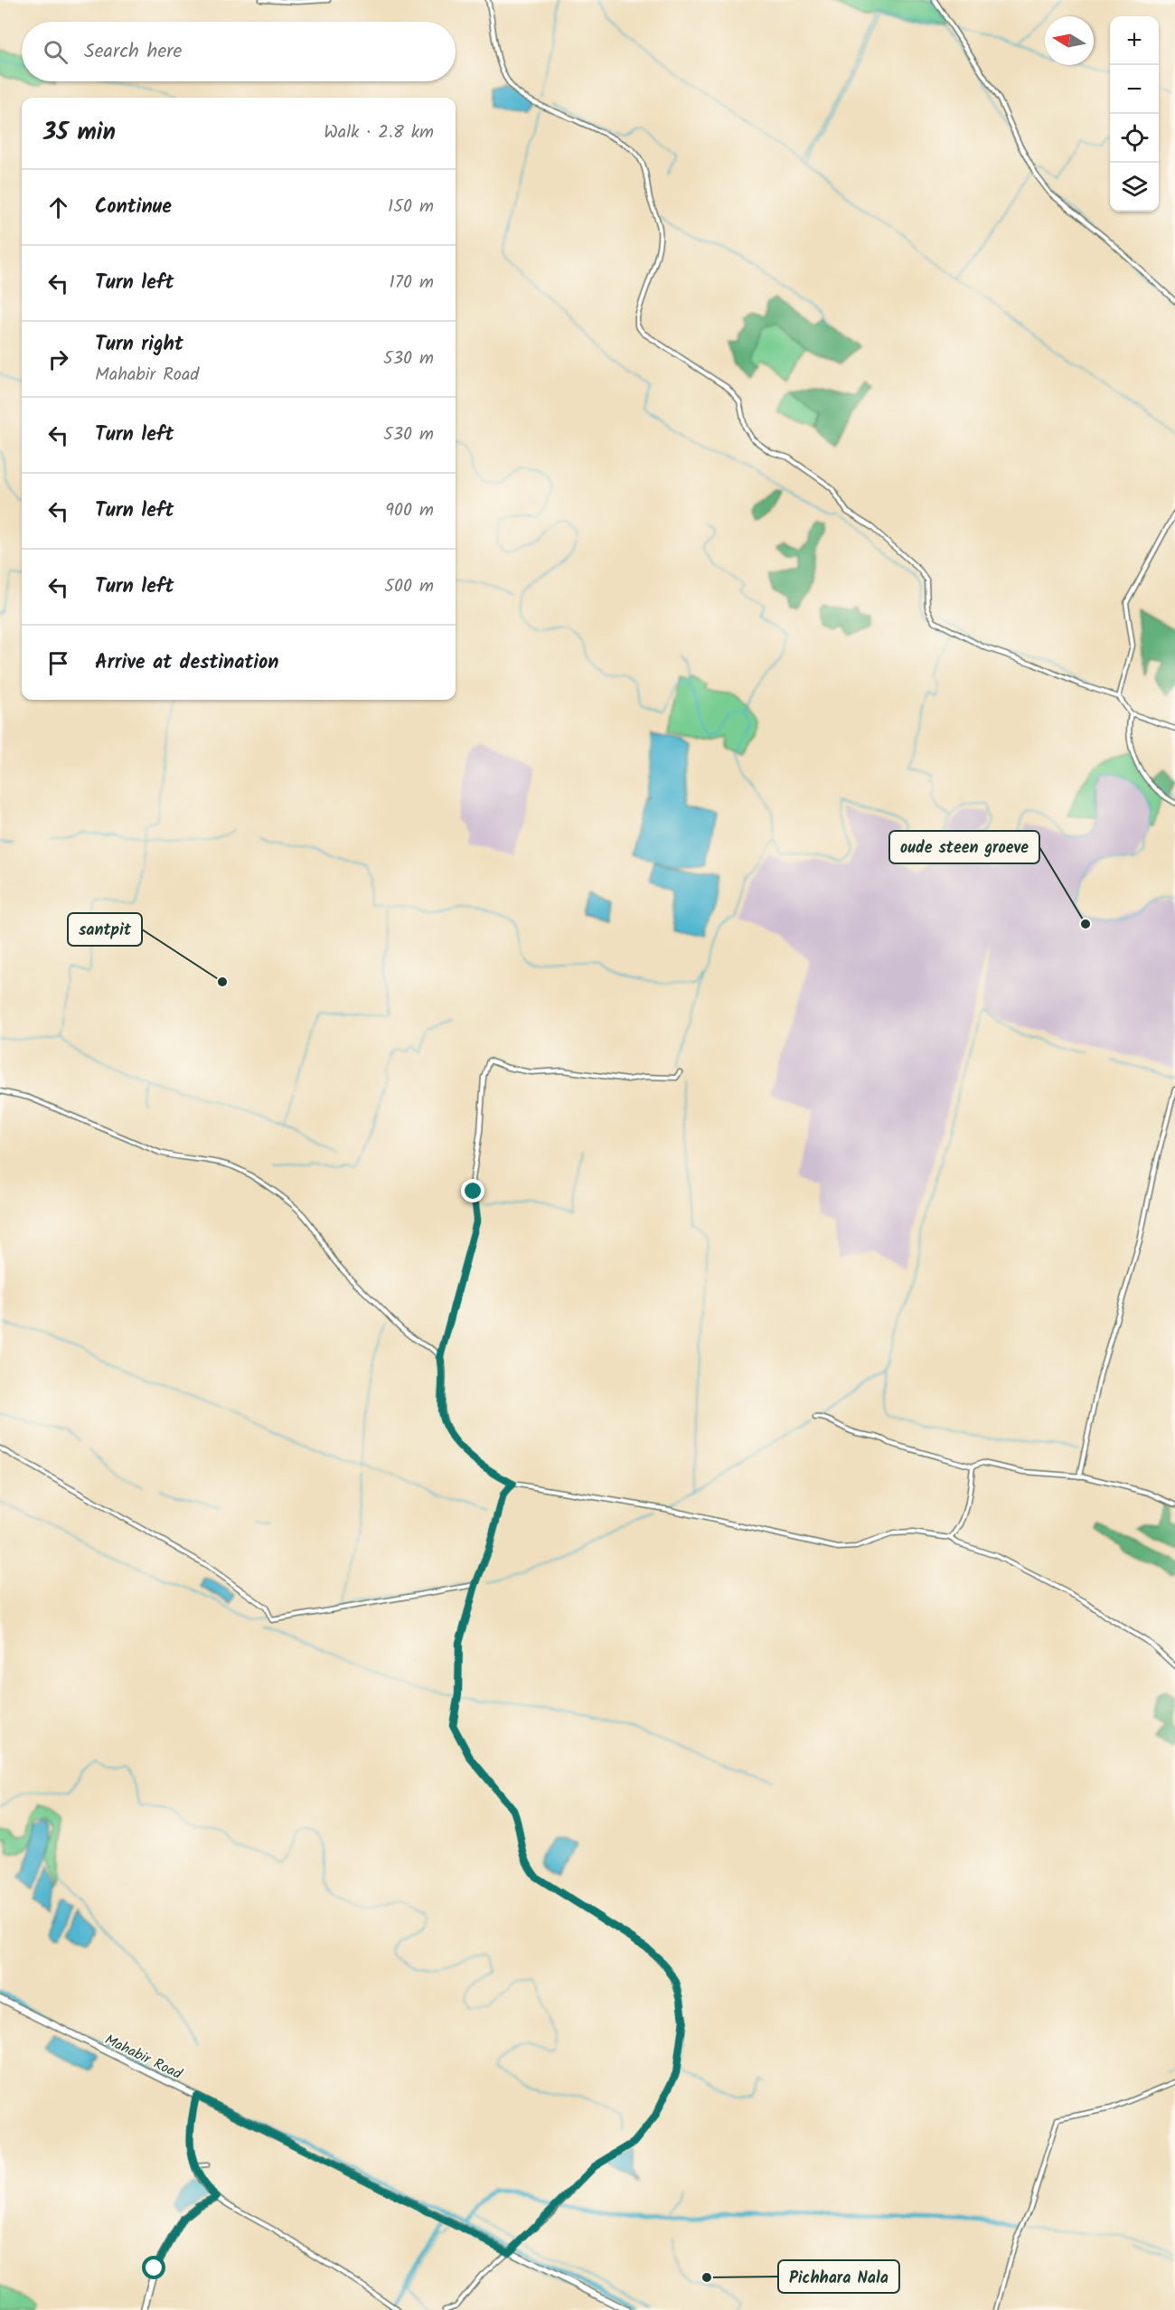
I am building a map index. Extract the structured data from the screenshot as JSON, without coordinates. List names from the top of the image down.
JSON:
{
  "streets": {
    "street": ["Mahabir Road"]
  },
  "places": ["oude steen groeve", "santpit", "Pichhara Nala"],
  "north": "left",
  "page": {
    "map_buttons": ["+", "−"],
    "search": "Search here",
    "heading": ["35 min", "Walk · 2.8 km"],
    "list": [
      ["Continue", "150 m"],
      ["Turn left", "170 m"],
      ["Turn right", "Mahabir Road", "530 m"],
      ["Turn left", "530 m"],
      ["Turn left", "900 m"],
      ["Turn left", "500 m"],
      "Arrive at destination"
    ]
  }
}
